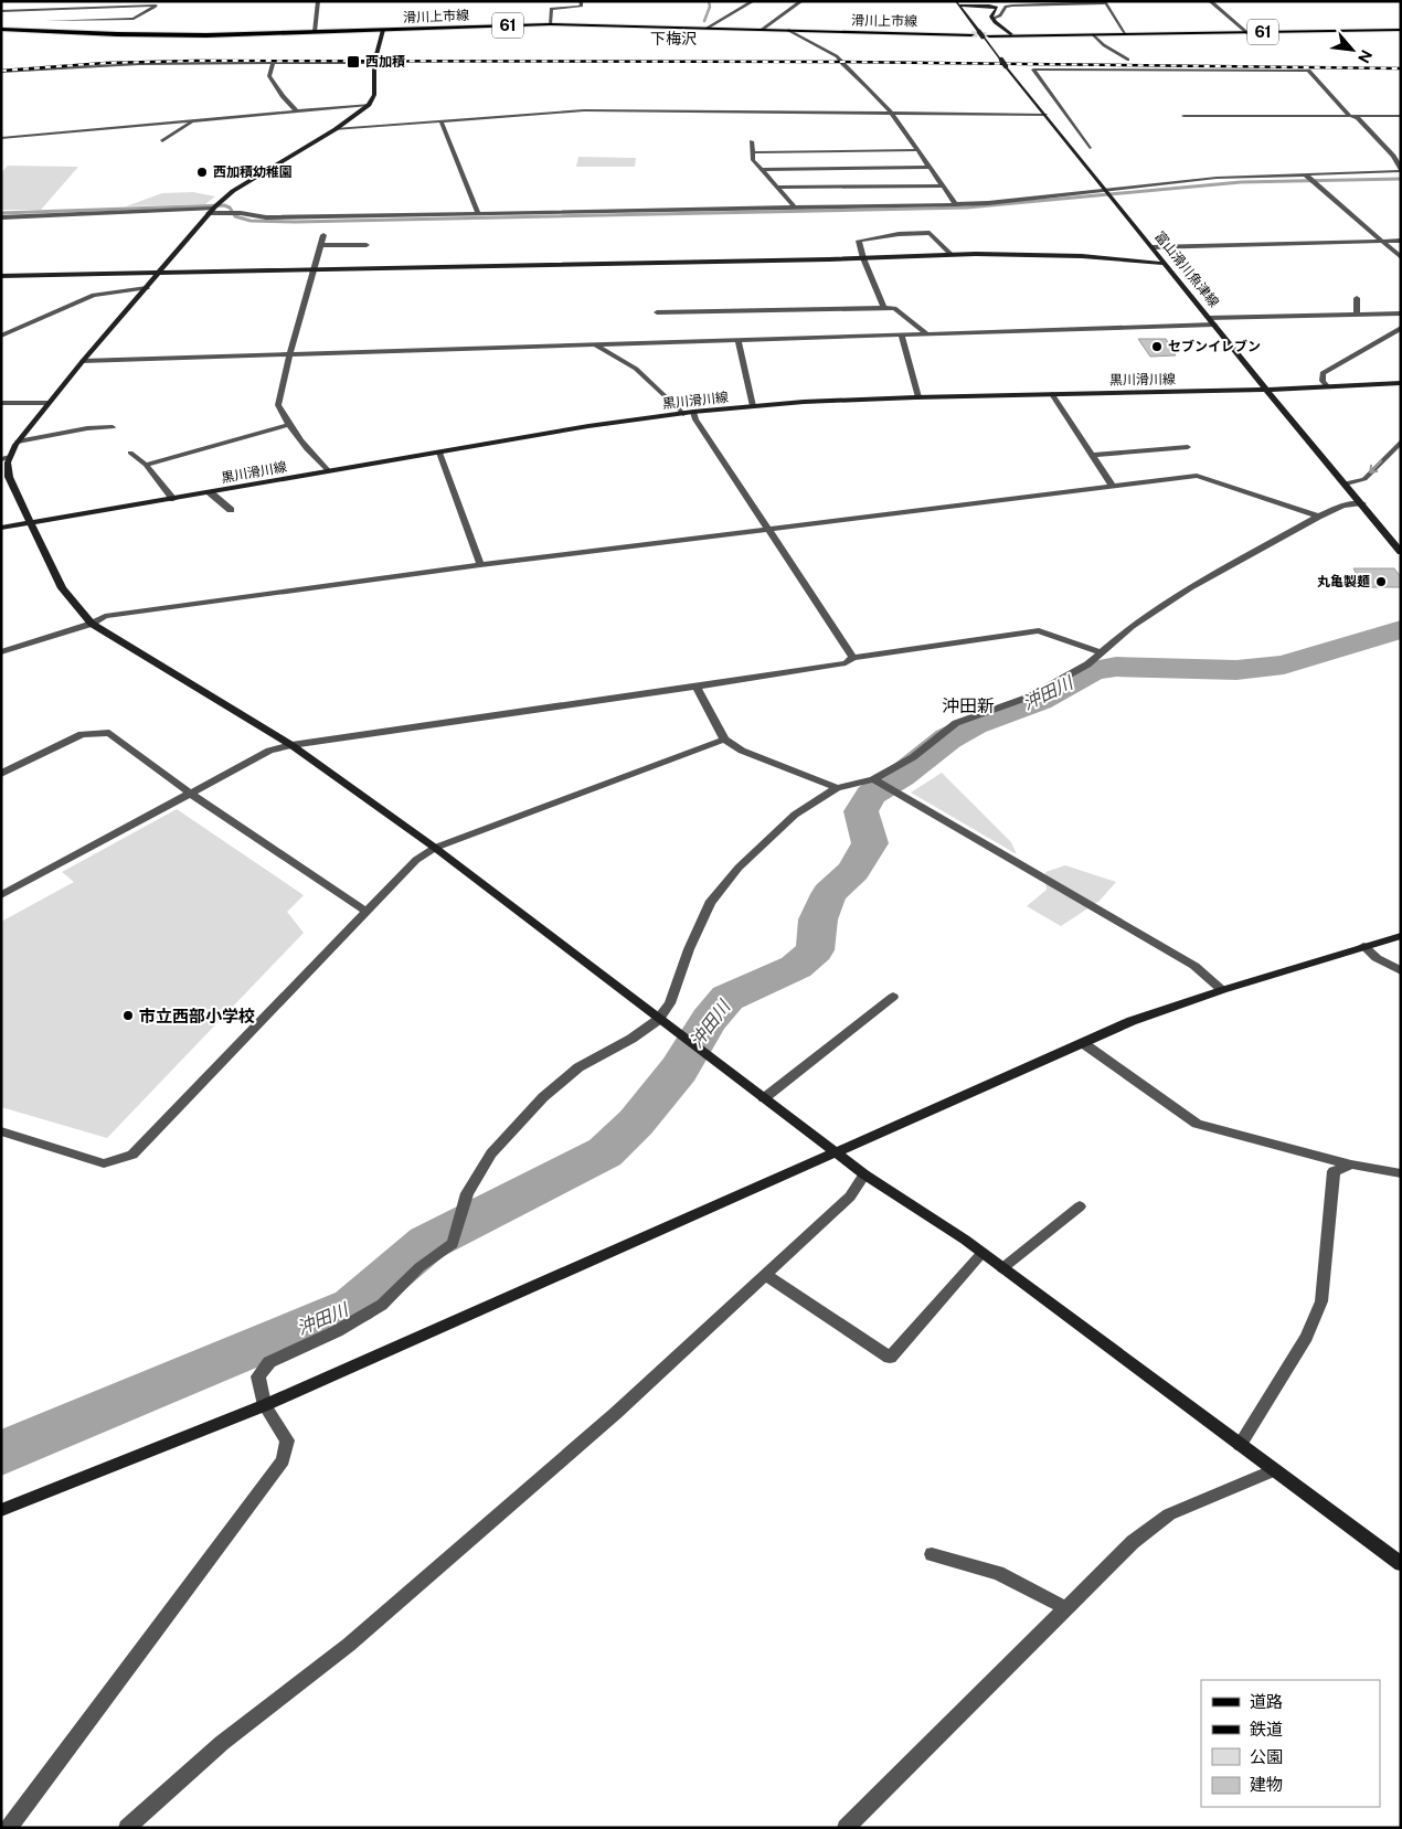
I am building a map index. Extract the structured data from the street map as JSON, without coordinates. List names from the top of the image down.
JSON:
{
  "streets": {
    "main road": ["滑川上市線", "61"],
    "street": ["富山滑川魚津線", "黒川滑川線"]
  },
  "crossings": [
    ["富山滑川魚津線", "黒川滑川線"]
  ],
  "districts": ["下梅沢", "沖田新"],
  "water": ["沖田川"],
  "places": {
    "transit": ["西加積"],
    "other": [
      "西加積幼稚園",
      "セブンイレブン",
      "丸亀製麺",
      "市立西部小学校"
    ]
  },
  "legend": [
    "道路",
    "鉄道",
    "公園",
    "建物"
  ],
  "north": "bottom right"
}
